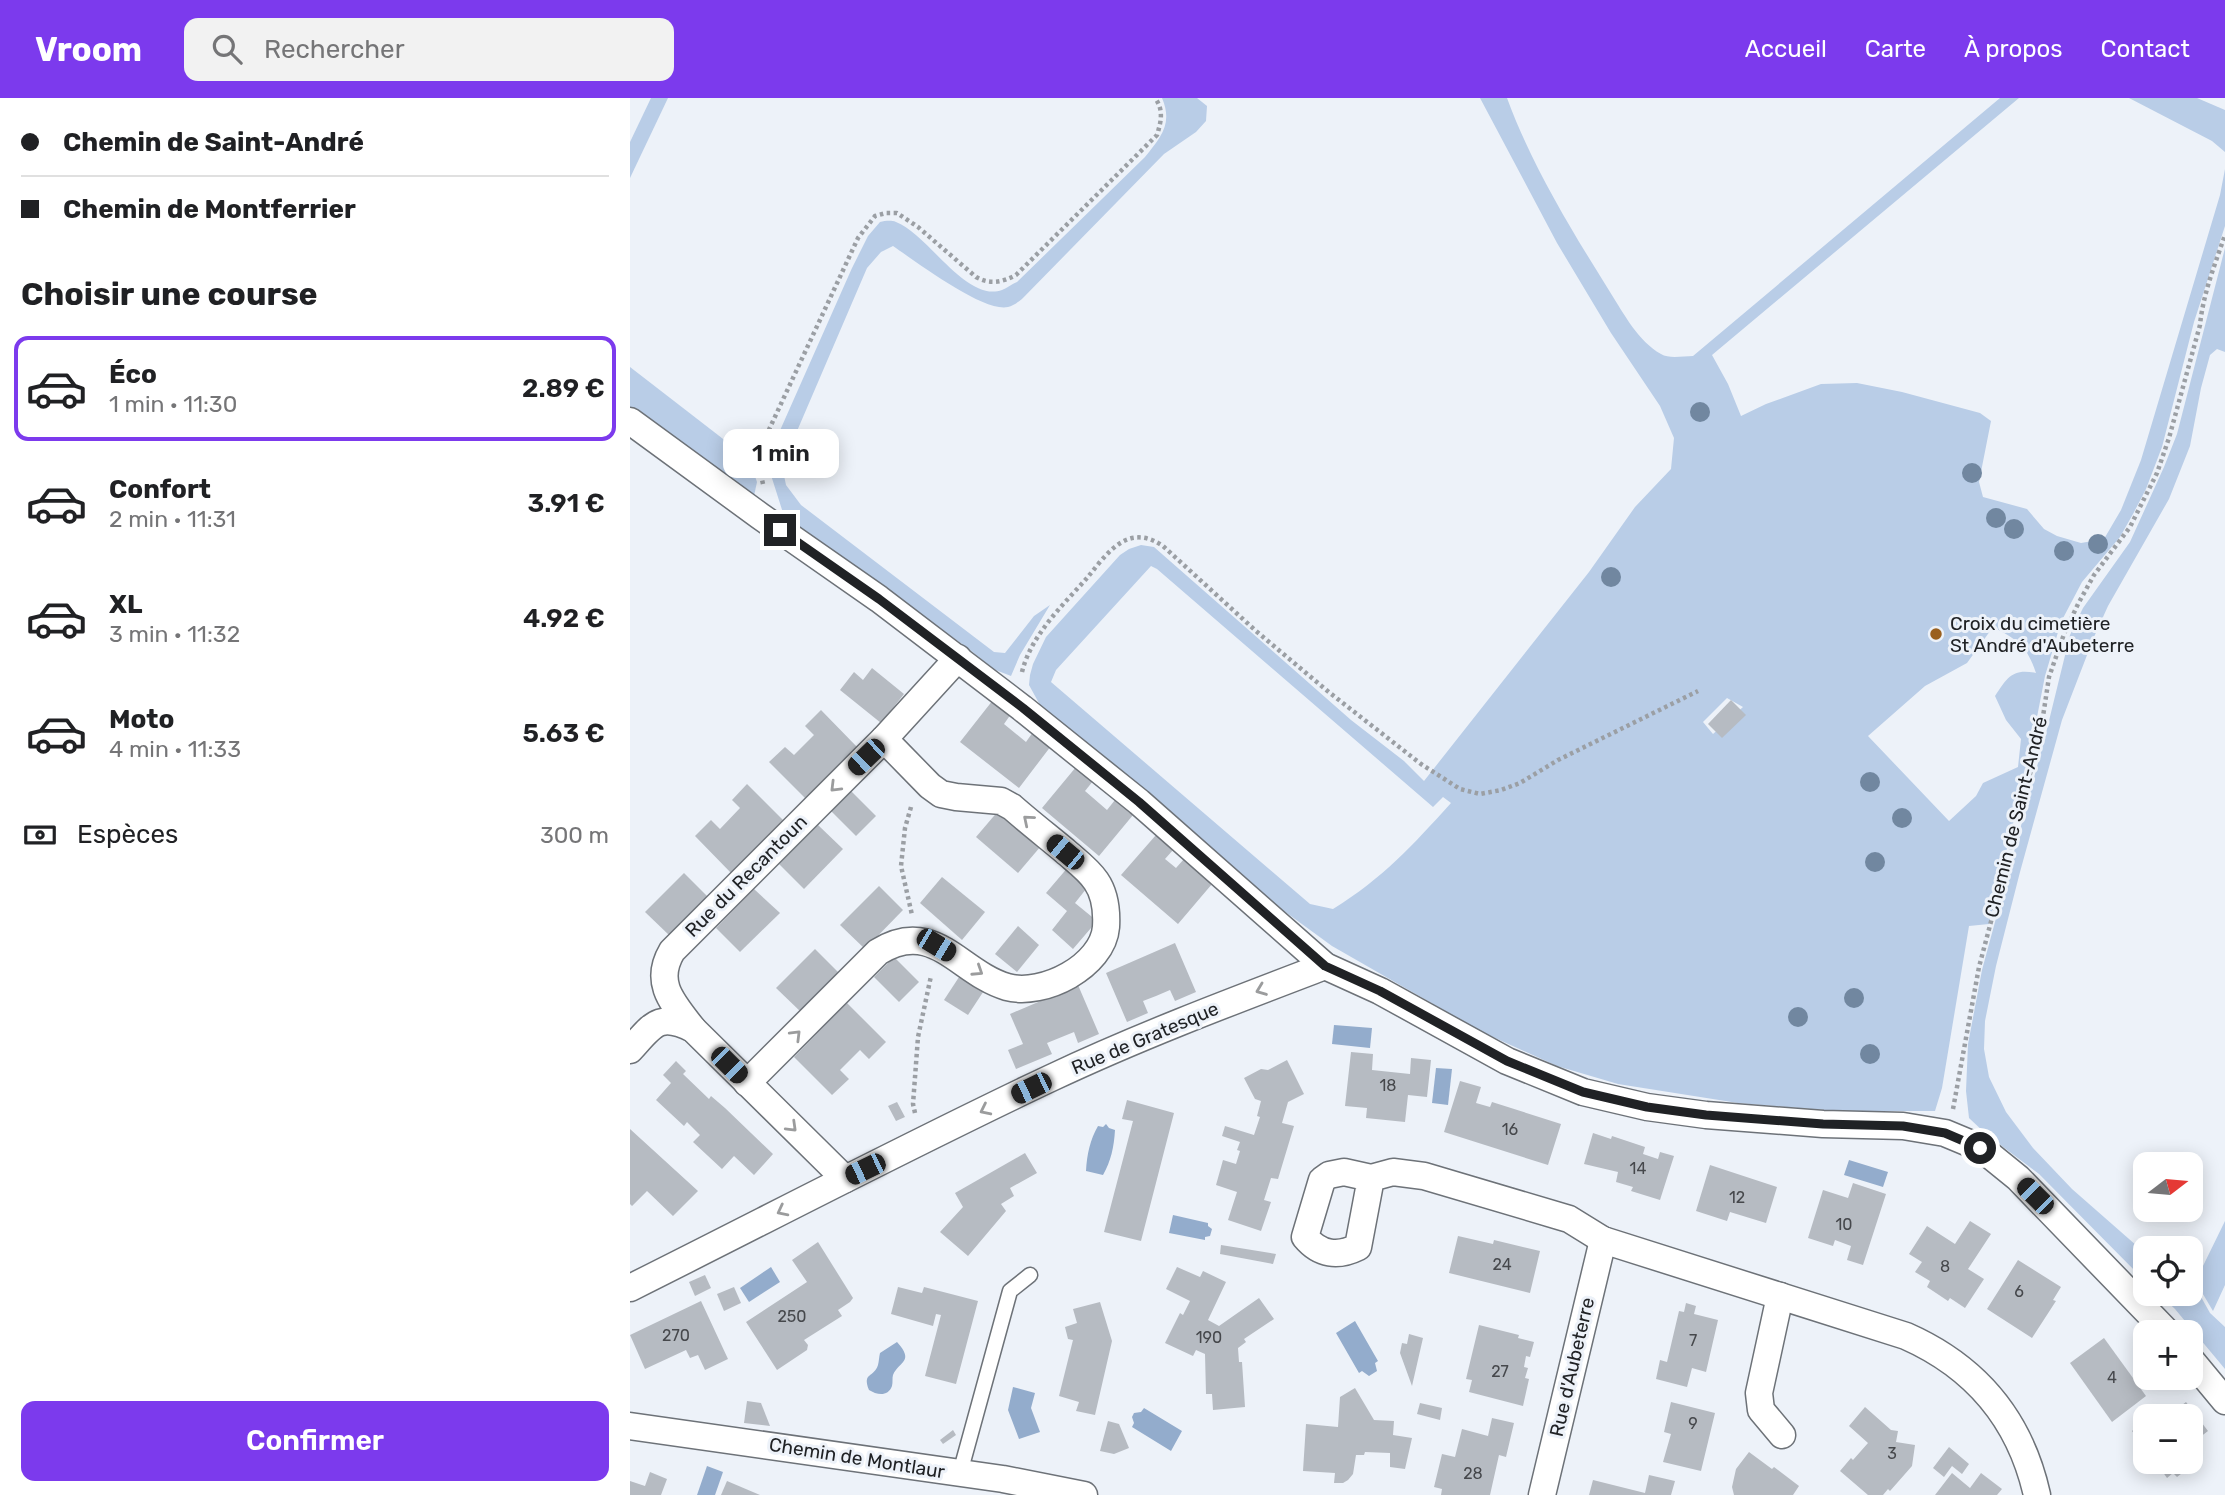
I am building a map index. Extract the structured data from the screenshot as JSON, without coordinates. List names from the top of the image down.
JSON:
{
  "streets": {
    "street": [
      "Rue du Recantoun",
      "Rue de Gratesque",
      "Rue d'Aubeterre",
      "Chemin de Montlaur"
    ],
    "path": ["Chemin de Saint-André"]
  },
  "crossings": [
    ["Rue du Recantoun", "Rue de Gratesque"]
  ],
  "one_way": ["Rue de Gratesque"],
  "places": ["Croix du cimetière St André d'Aubeterre"],
  "house_numbers": [
    "18",
    "16",
    "14",
    "12",
    "10",
    "24",
    "8",
    "6",
    "250",
    "270",
    "190",
    "7",
    "27",
    "4",
    "9",
    "3",
    "28"
  ],
  "north": "right",
  "page": {
    "header": "Vroom",
    "search": "Rechercher",
    "nav": [
      "Accueil",
      "Carte",
      "À propos",
      "Contact"
    ],
    "banner": ["Chemin de Saint-André", "Chemin de Montferrier"],
    "heading": "Choisir une course",
    "list": [
      {
        "name": "Éco",
        "note": "1 min · 11:30",
        "value": "2.89 €"
      },
      {
        "name": "Confort",
        "note": "2 min · 11:31",
        "value": "3.91 €"
      },
      {
        "name": "XL",
        "note": "3 min · 11:32",
        "value": "4.92 €"
      },
      {
        "name": "Moto",
        "note": "4 min · 11:33",
        "value": "5.63 €"
      }
    ],
    "bubble": "1 min",
    "pay": ["Espèces", "300 m"],
    "map_buttons": ["+", "−"],
    "buttons": "Confirmer"
  }
}
